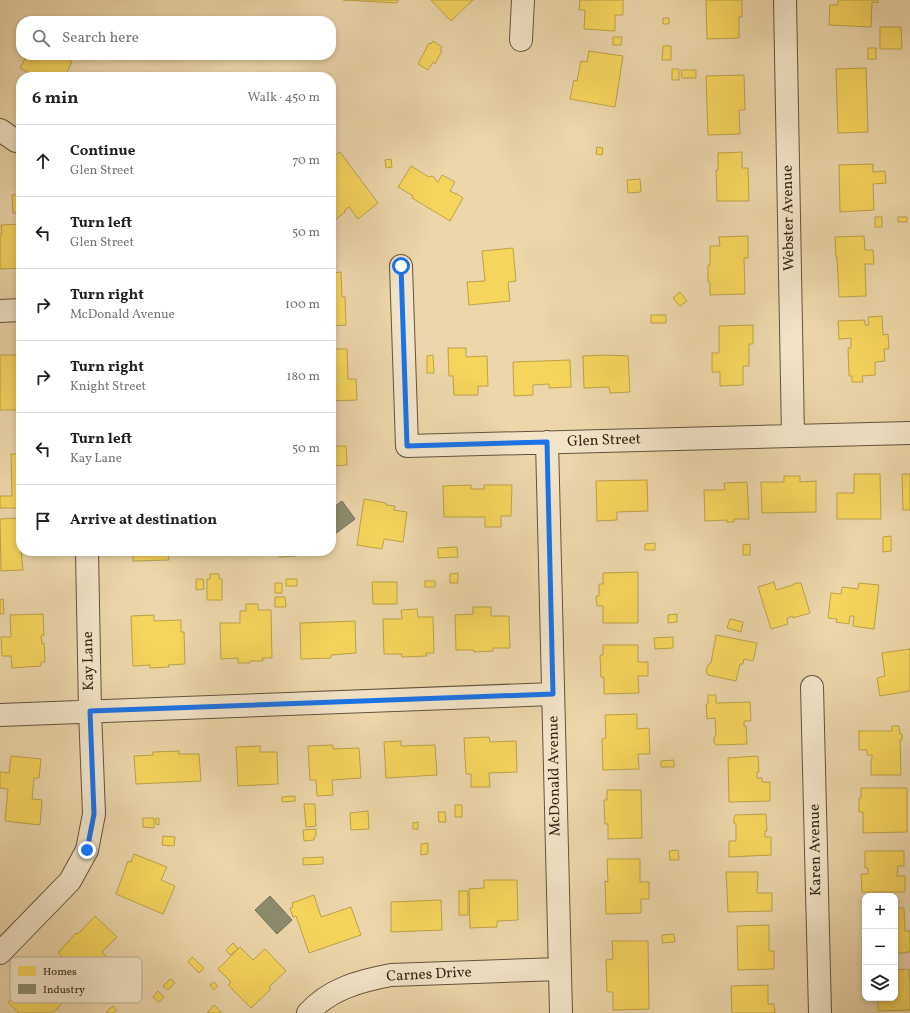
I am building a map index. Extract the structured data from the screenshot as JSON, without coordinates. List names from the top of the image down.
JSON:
{
  "streets": {
    "street": [
      "Webster Avenue",
      "Glen Street",
      "Kay Lane",
      "McDonald Avenue",
      "Karen Avenue",
      "Carnes Drive"
    ]
  },
  "crossings": [
    ["Webster Avenue", "Glen Street"],
    ["Glen Street", "McDonald Avenue"],
    ["McDonald Avenue", "Carnes Drive"]
  ],
  "legend": ["Homes", "Industry"],
  "page": {
    "search": "Search here",
    "heading": ["6 min", "Walk · 450 m"],
    "list": [
      ["Continue", "Glen Street", "70 m"],
      ["Turn left", "Glen Street", "50 m"],
      ["Turn right", "McDonald Avenue", "100 m"],
      ["Turn right", "Knight Street", "180 m"],
      ["Turn left", "Kay Lane", "50 m"],
      "Arrive at destination"
    ],
    "map_buttons": ["+", "−"]
  }
}
